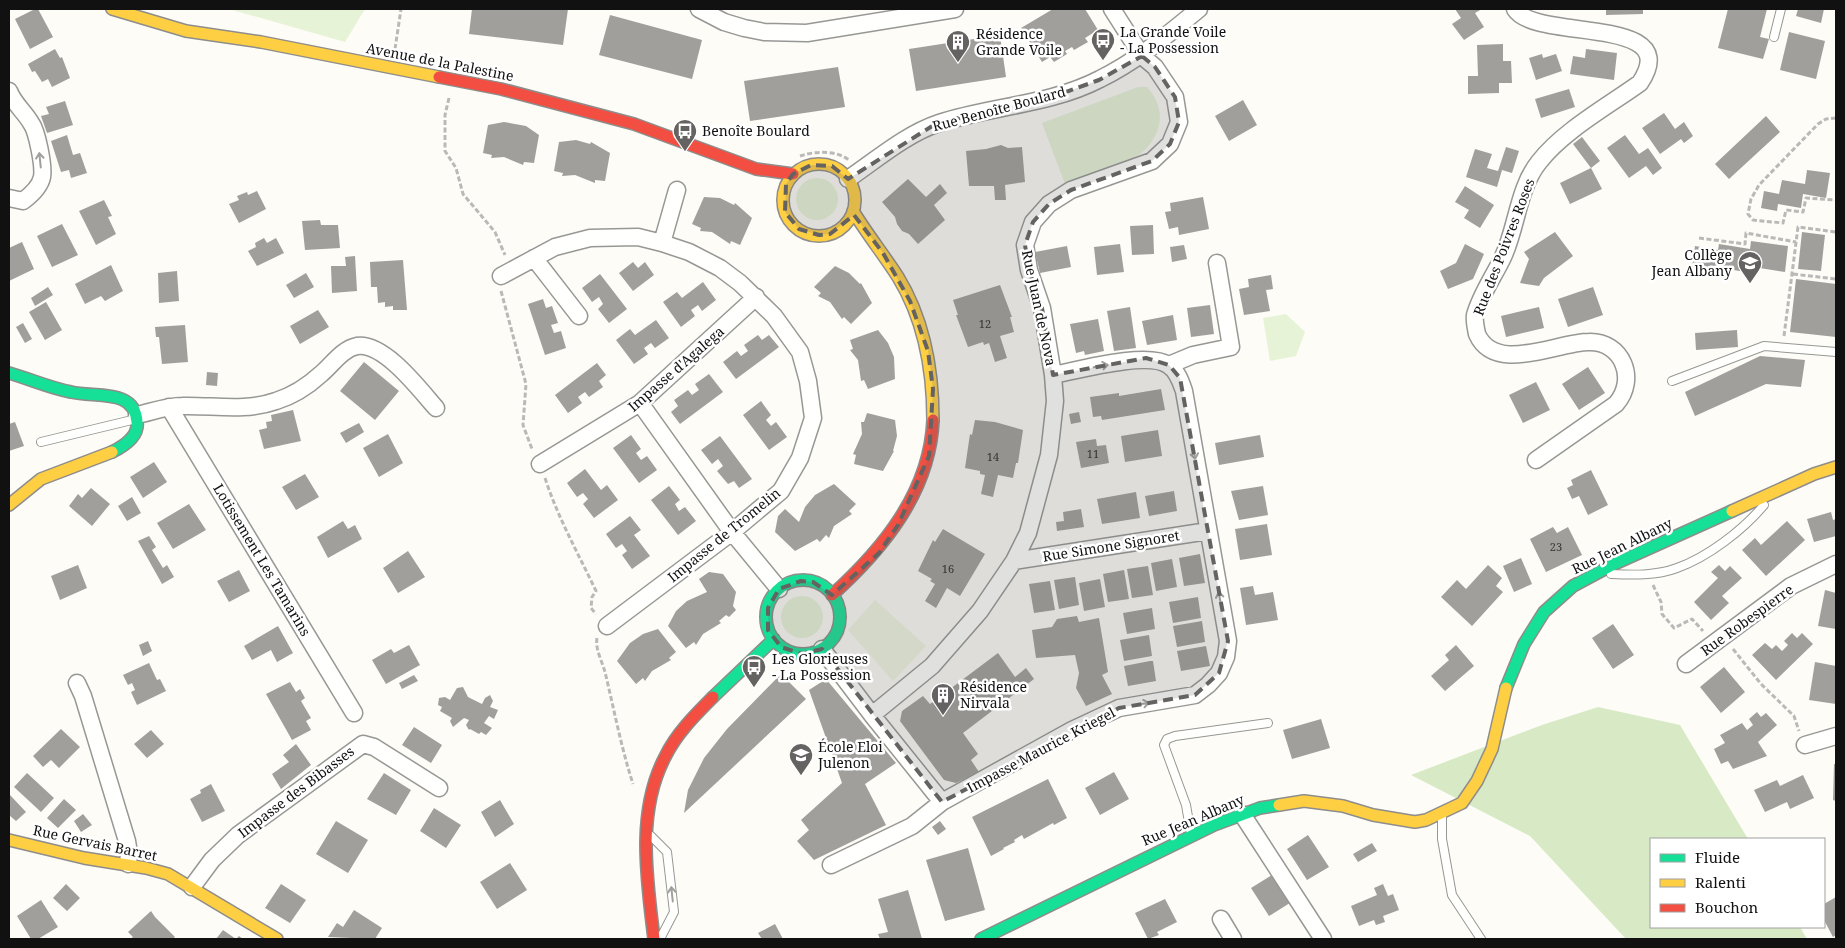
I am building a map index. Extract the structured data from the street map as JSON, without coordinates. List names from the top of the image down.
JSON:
{
  "streets": {
    "main road": ["Avenue de la Palestine", "Rue Jean Albany", "Rue Gervais Barret"],
    "street": [
      "Rue Benoîte Boulard",
      "Rue des Poivres Roses",
      "Rue Juan de Nova",
      "Impasse d'Agalega",
      "Impasse de Tromelin",
      "Rue Simone Signoret",
      "Lotissement Les Tamarins",
      "Rue Robespierre",
      "Impasse Maurice Kriegel",
      "Impasse des Bibasses"
    ]
  },
  "crossings": [
    ["Avenue de la Palestine", "Rue Benoîte Boulard"],
    ["Rue Benoîte Boulard", "Rue Juan de Nova"],
    ["Rue Juan de Nova", "Rue Simone Signoret"],
    ["Impasse d'Agalega", "Impasse de Tromelin"],
    ["Rue Simone Signoret", "Impasse Maurice Kriegel"],
    ["Impasse des Bibasses", "Rue Gervais Barret"]
  ],
  "places": {
    "bus stop": ["La Grande Voile - La Possession", "Benoîte Boulard", "Les Glorieuses - La Possession"],
    "building": ["Résidence Grande Voile", "Résidence Nirvala"],
    "school or university": ["Collège Jean Albany", "École Eloi Julenon"]
  },
  "house_numbers": [
    "12",
    "11",
    "14",
    "23",
    "16"
  ],
  "legend": ["Fluide", "Ralenti", "Bouchon"]
}
